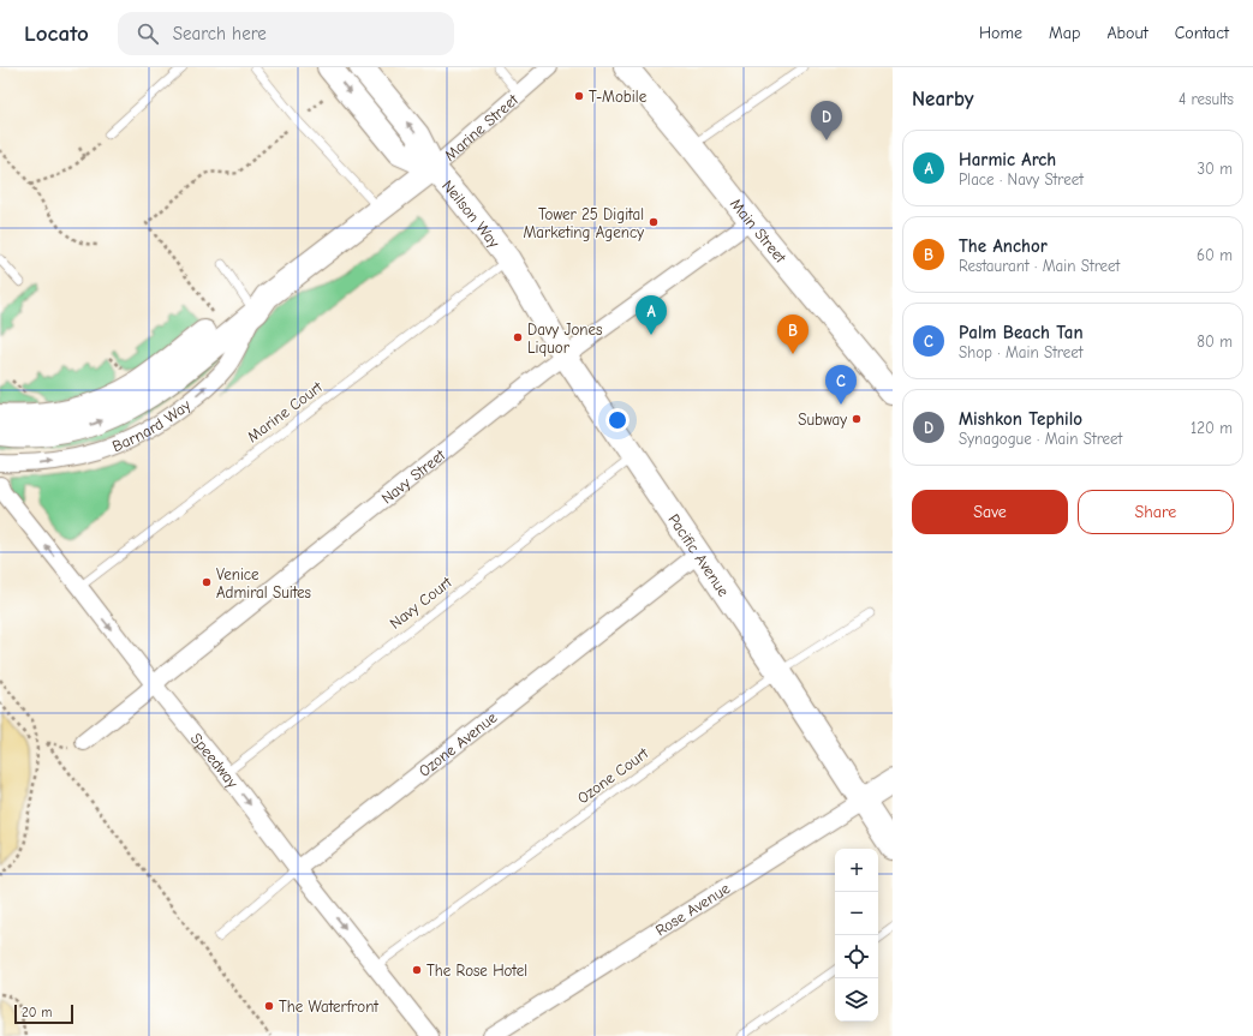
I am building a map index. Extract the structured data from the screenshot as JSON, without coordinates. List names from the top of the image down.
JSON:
{
  "streets": {
    "street": [
      "Marine Street",
      "Neilson Way",
      "Main Street",
      "Barnard Way",
      "Navy Street",
      "Pacific Avenue",
      "Ozone Avenue",
      "Speedway",
      "Rose Avenue"
    ],
    "lane": ["Marine Court", "Navy Court", "Ozone Court"]
  },
  "crossings": [
    ["Marine Street", "Neilson Way"],
    ["Marine Street", "Barnard Way"],
    ["Neilson Way", "Marine Court"],
    ["Neilson Way", "Barnard Way"],
    ["Neilson Way", "Pacific Avenue"],
    ["Main Street", "Navy Street"],
    ["Marine Court", "Pacific Avenue"],
    ["Marine Court", "Speedway"],
    ["Navy Street", "Pacific Avenue"],
    ["Navy Street", "Speedway"],
    ["Pacific Avenue", "Navy Court"],
    ["Pacific Avenue", "Ozone Avenue"],
    ["Pacific Avenue", "Ozone Court"],
    ["Pacific Avenue", "Rose Avenue"],
    ["Navy Court", "Speedway"],
    ["Ozone Avenue", "Speedway"],
    ["Speedway", "Ozone Court"]
  ],
  "places": [
    "T-Mobile",
    "Tower 25 Digital Marketing Agency",
    "Davy Jones Liquor",
    "Subway",
    "Venice Admiral Suites",
    "The Rose Hotel",
    "The Waterfront"
  ],
  "scale_bar": "20 m",
  "page": {
    "header": "Locato",
    "search": "Search here",
    "nav": [
      "Home",
      "Map",
      "About",
      "Contact"
    ],
    "heading": ["Nearby", "4 results"],
    "pins": [
      "D",
      "A",
      "B",
      "C"
    ],
    "list": [
      {
        "mark": "A",
        "name": "Harmic Arch",
        "note": "Place · Navy Street",
        "value": "30 m"
      },
      {
        "mark": "B",
        "name": "The Anchor",
        "note": "Restaurant · Main Street",
        "value": "60 m"
      },
      {
        "mark": "C",
        "name": "Palm Beach Tan",
        "note": "Shop · Main Street",
        "value": "80 m"
      },
      {
        "mark": "D",
        "name": "Mishkon Tephilo",
        "note": "Synagogue · Main Street",
        "value": "120 m"
      }
    ],
    "buttons": ["Save", "Share"],
    "map_buttons": ["+", "−"],
    "scale": "20 m"
  }
}
